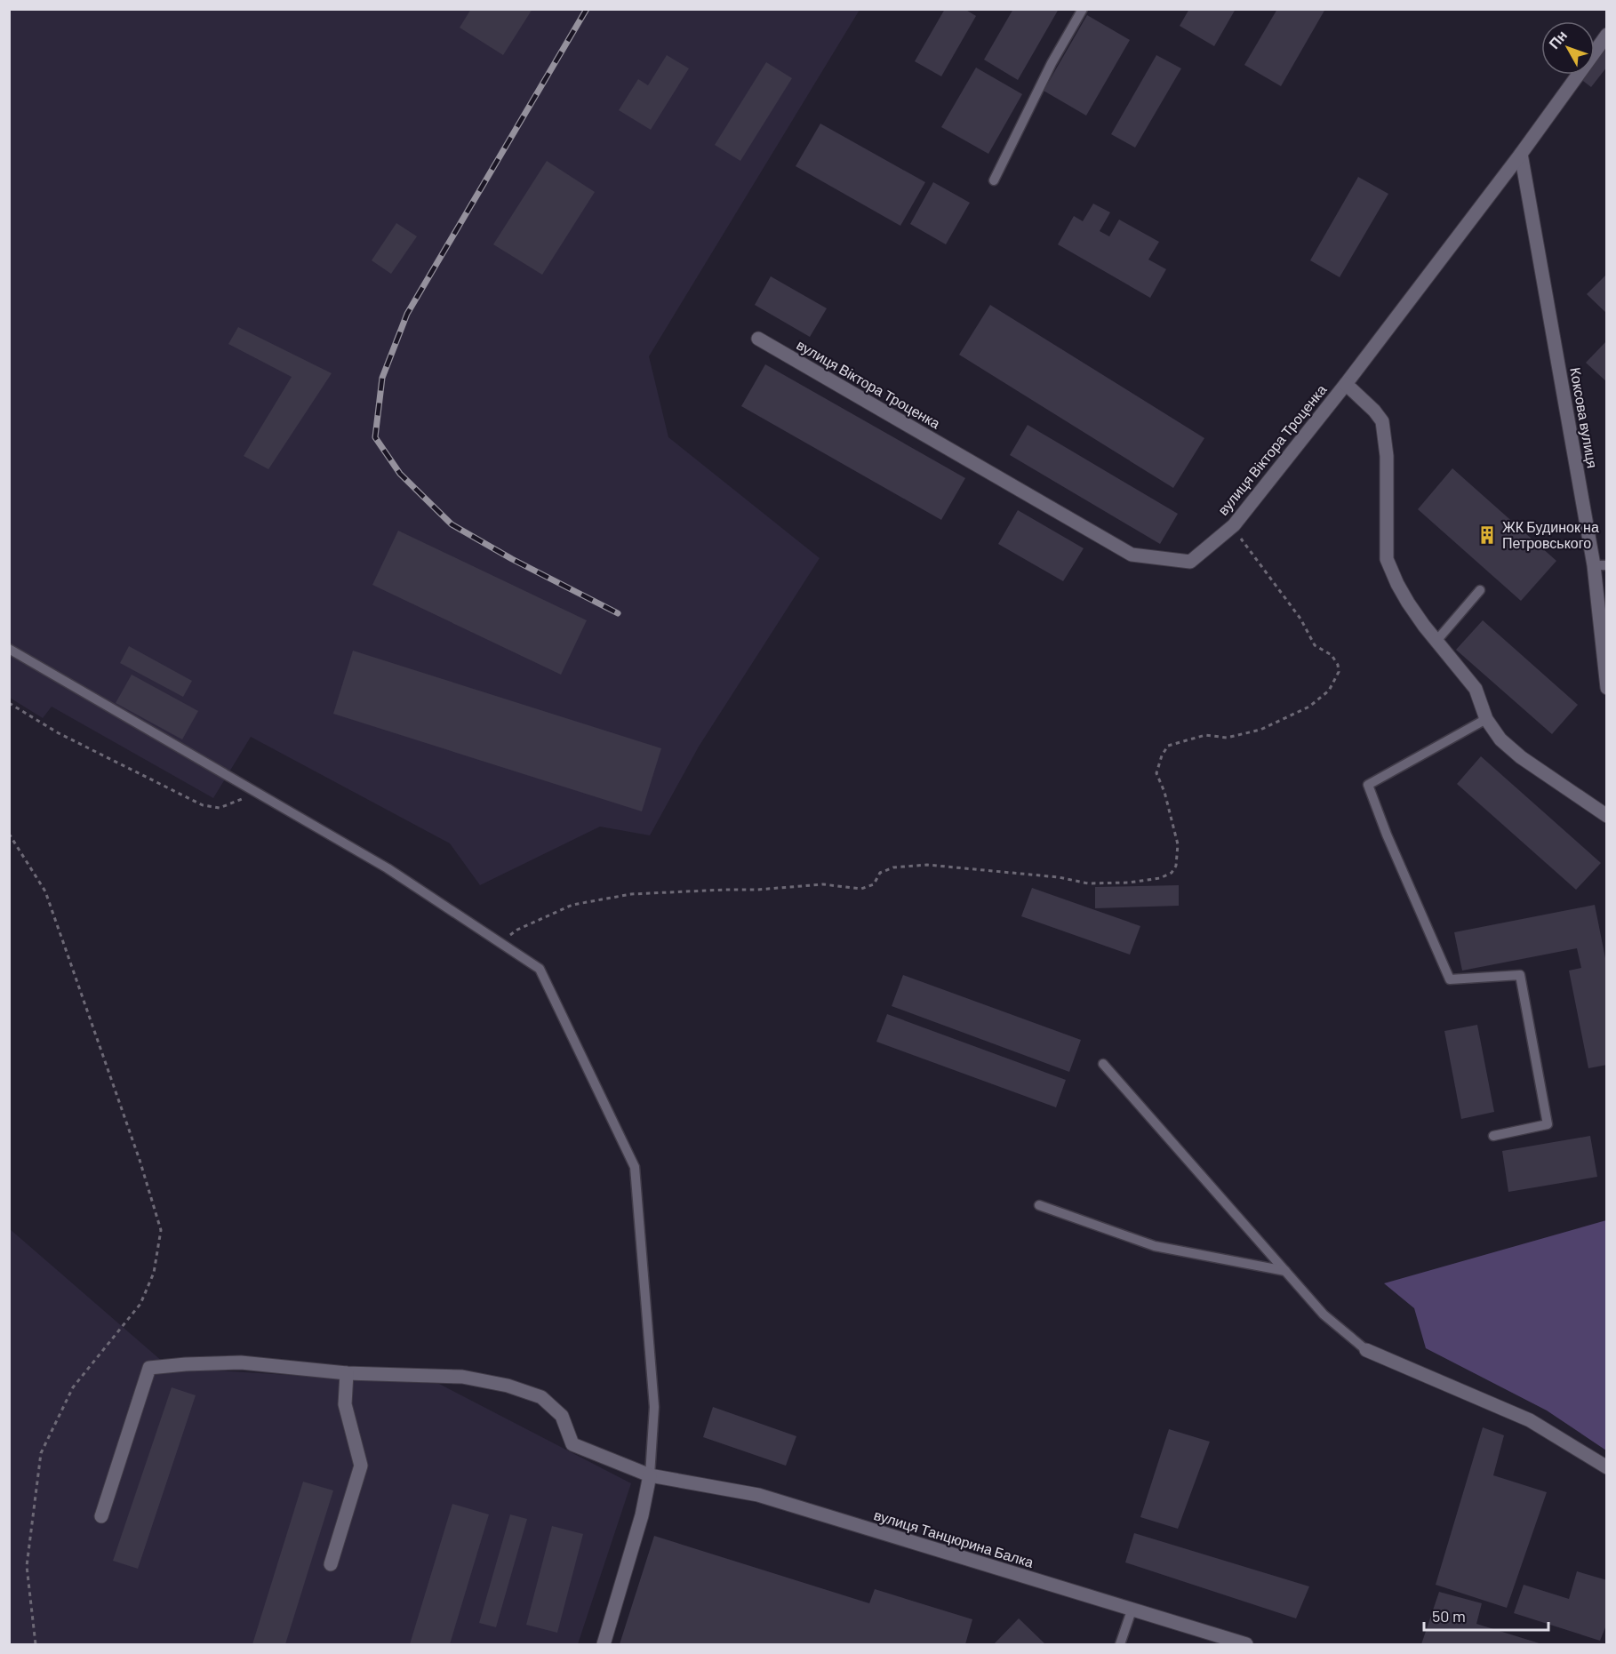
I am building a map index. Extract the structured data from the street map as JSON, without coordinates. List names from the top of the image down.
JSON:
{
  "streets": {
    "street": ["вулиця Віктора Троценка", "Коксова вулиця", "вулиця Танцюрина Балка"]
  },
  "crossings": [
    ["вулиця Віктора Троценка", "Коксова вулиця"]
  ],
  "places": {
    "building": ["ЖК Будинок на Петровського"]
  },
  "scale_bar": "50 m",
  "north": "top left"
}
